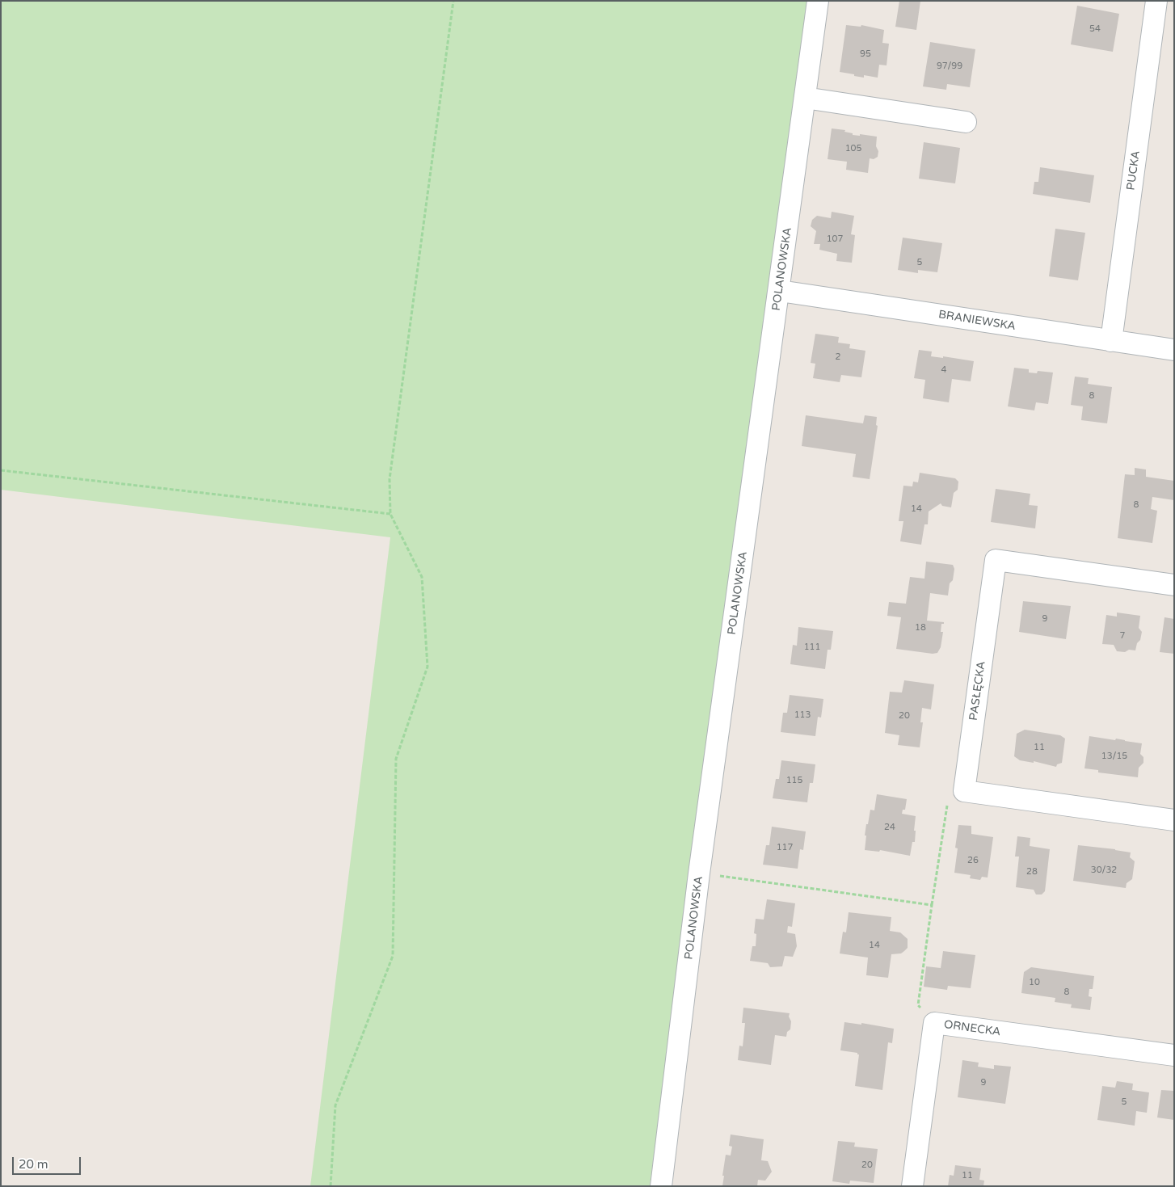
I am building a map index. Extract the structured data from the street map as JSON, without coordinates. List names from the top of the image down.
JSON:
{
  "streets": {
    "street": [
      "PUCKA",
      "POLANOWSKA",
      "BRANIEWSKA",
      "PASŁĘCKA",
      "ORNECKA"
    ]
  },
  "crossings": [
    ["PUCKA", "BRANIEWSKA"],
    ["POLANOWSKA", "BRANIEWSKA"]
  ],
  "house_numbers": [
    "54",
    "95",
    "97/99",
    "105",
    "107",
    "5",
    "2",
    "4",
    "8",
    "8",
    "14",
    "9",
    "18",
    "7",
    "111",
    "113",
    "20",
    "11",
    "13/15",
    "115",
    "24",
    "117",
    "26",
    "30/32",
    "28",
    "14",
    "10",
    "8",
    "9",
    "5",
    "20",
    "11"
  ],
  "scale_bar": "20 m"
}
